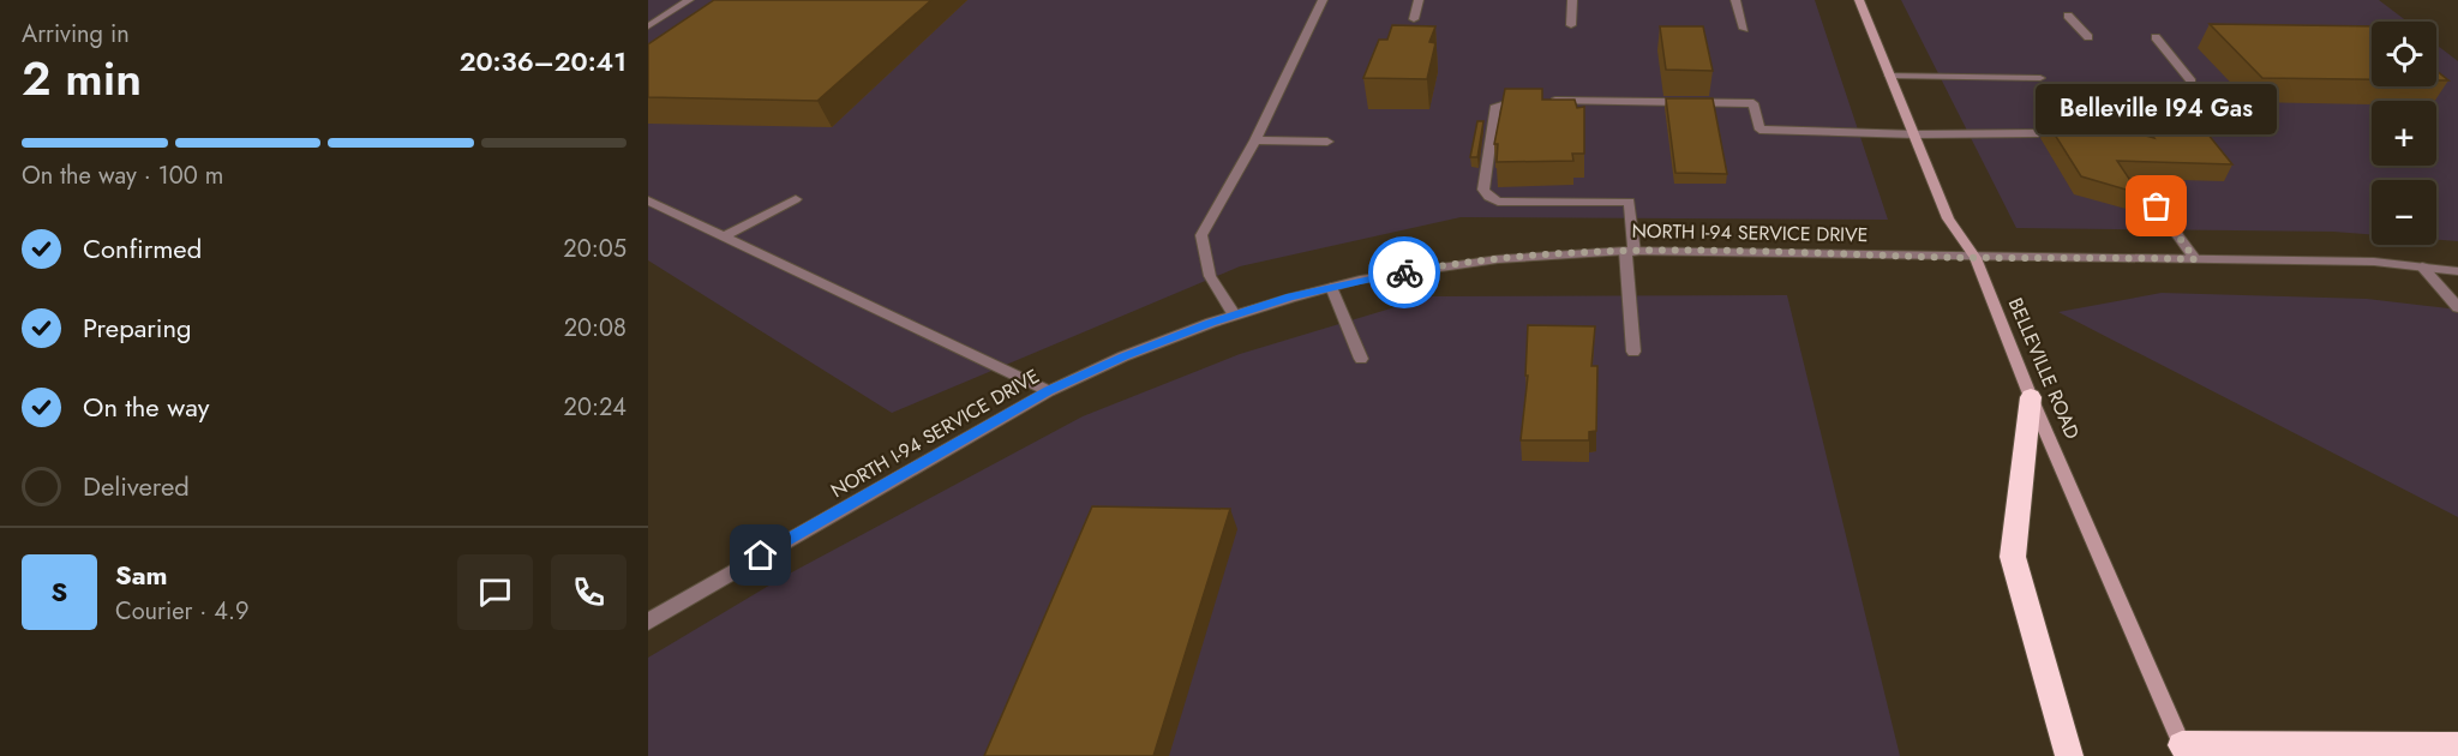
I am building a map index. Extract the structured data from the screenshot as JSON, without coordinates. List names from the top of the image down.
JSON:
{
  "streets": {
    "main road": ["BELLEVILLE ROAD"],
    "street": ["NORTH I-94 SERVICE DRIVE"]
  },
  "crossings": [
    ["NORTH I-94 SERVICE DRIVE", "BELLEVILLE ROAD"]
  ],
  "places": ["Belleville I94 Gas"],
  "page": {
    "heading": ["2 min", "Arriving in", "20:36–20:41"],
    "panel": ["Sam", "Courier · 4.9"],
    "map_buttons": ["+", "−"],
    "bubble": "Belleville I94 Gas",
    "bar": "On the way · 100 m",
    "list": [
      ["Confirmed", "20:05"],
      ["Preparing", "20:08"],
      ["On the way", "20:24"],
      "Delivered"
    ],
    "round": "S"
  }
}
